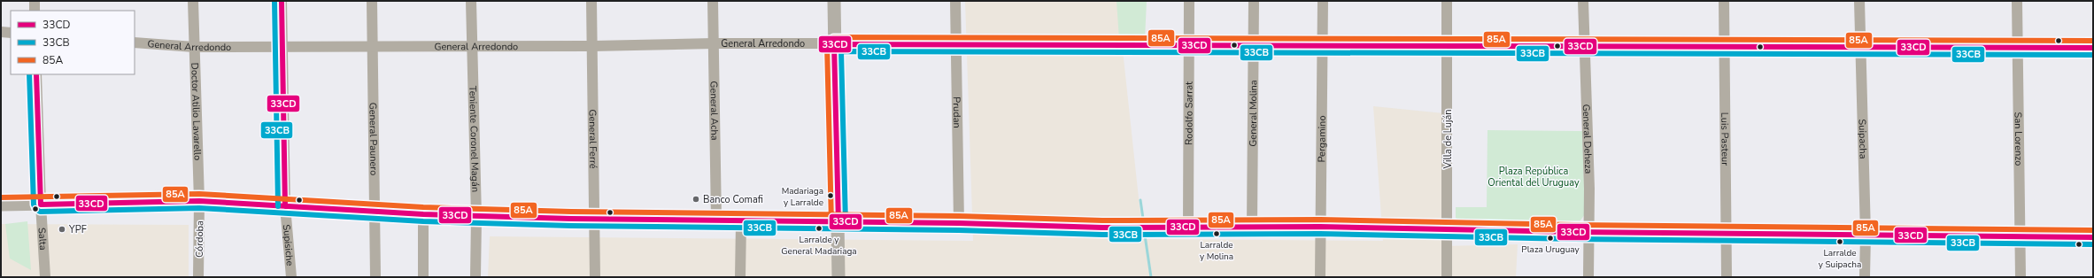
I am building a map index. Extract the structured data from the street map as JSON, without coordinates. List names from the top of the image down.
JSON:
{
  "streets": {
    "street": [
      "General Arredondo",
      "General Acha",
      "Doctor Atilio Lavarello",
      "Prudan",
      "Rodolfo Sarrat",
      "General Molina",
      "General Paunero",
      "Teniente Coronel Magán",
      "General Ferré",
      "Pergamino",
      "Villa de Luján",
      "General Deheza",
      "Luis Pasteur",
      "Suipacha",
      "San Lorenzo",
      "Salta",
      "Córdoba",
      "Supisiche"
    ]
  },
  "crossings": [
    ["General Arredondo", "General Acha"],
    ["General Arredondo", "Doctor Atilio Lavarello"],
    ["General Arredondo", "Prudan"],
    ["General Arredondo", "Rodolfo Sarrat"],
    ["General Arredondo", "General Molina"],
    ["General Arredondo", "General Paunero"],
    ["General Arredondo", "Teniente Coronel Magán"],
    ["General Arredondo", "General Ferré"],
    ["General Arredondo", "Pergamino"],
    ["General Arredondo", "Villa de Luján"],
    ["General Arredondo", "General Deheza"],
    ["General Arredondo", "Luis Pasteur"],
    ["General Arredondo", "Suipacha"],
    ["General Arredondo", "San Lorenzo"],
    ["General Arredondo", "Supisiche"],
    ["Doctor Atilio Lavarello", "Córdoba"]
  ],
  "parks": ["Plaza República Oriental del Uruguay"],
  "places": [
    "Madariaga y Larralde",
    "Banco Comafi",
    "Larralde y General Madariaga",
    "YPF",
    "Larralde y Molina",
    "Plaza Uruguay",
    "Larralde y Suipacha"
  ],
  "lines": ["transit line 33CD", "transit line 33CB", "transit line 85A"],
  "legend": ["33CD", "33CB", "85A"]
}
